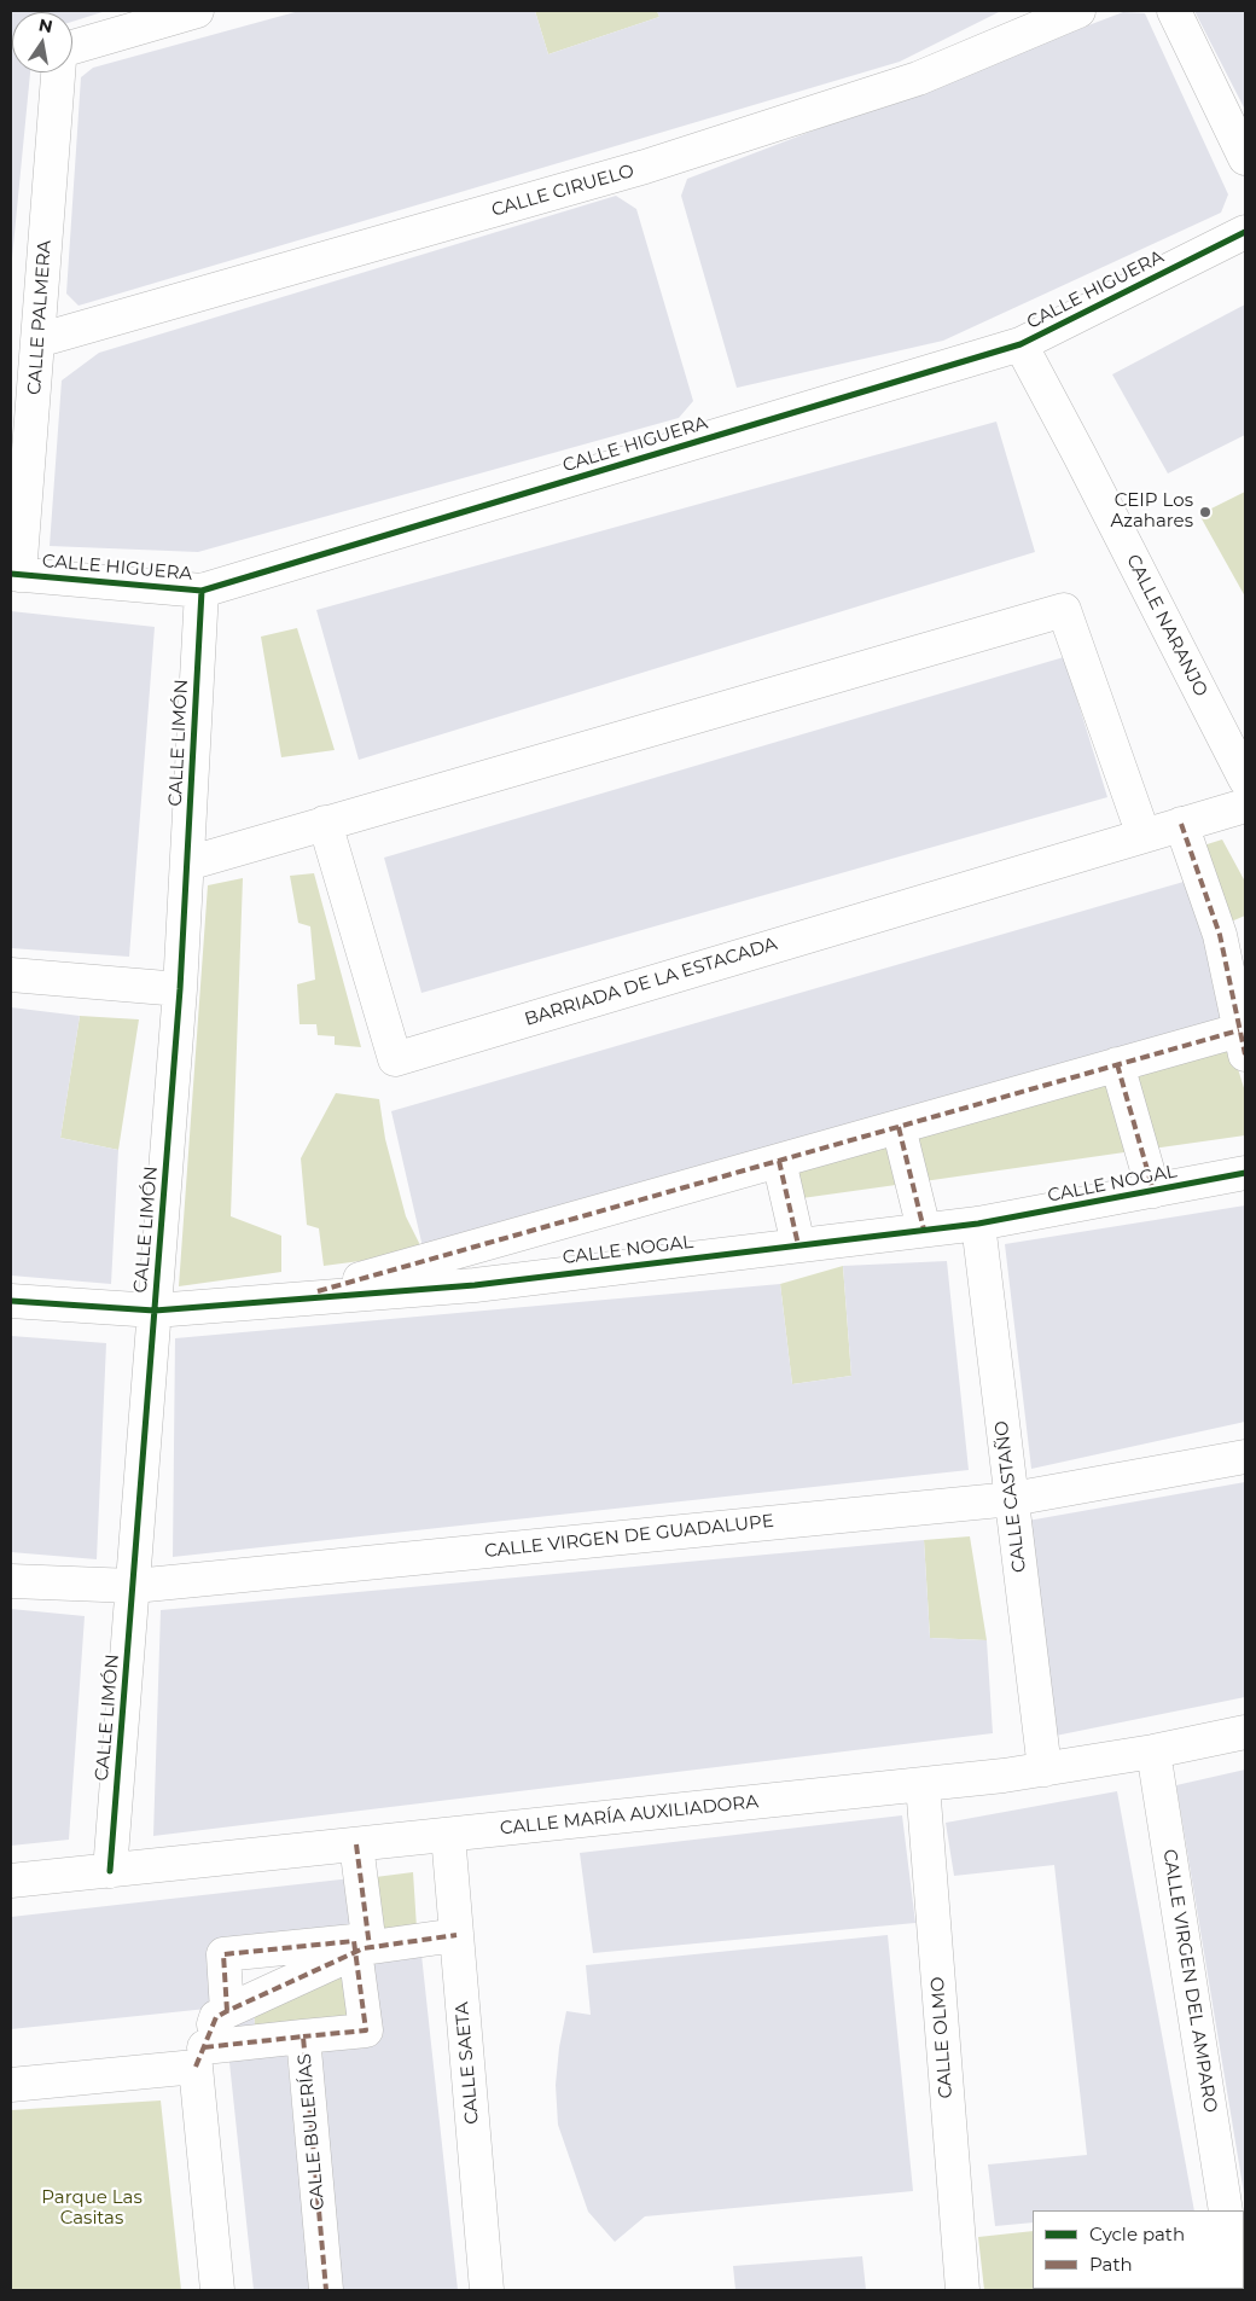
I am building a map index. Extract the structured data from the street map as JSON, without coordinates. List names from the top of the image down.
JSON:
{
  "streets": {
    "street": [
      "CALLE CIRUELO",
      "CALLE HIGUERA",
      "CALLE PALMERA",
      "CALLE NARANJO",
      "CALLE LIMÓN",
      "BARRIADA DE LA ESTACADA",
      "CALLE NOGAL",
      "CALLE CASTAÑO",
      "CALLE VIRGEN DE GUADALUPE",
      "CALLE MARÍA AUXILIADORA",
      "CALLE VIRGEN DEL AMPARO",
      "CALLE OLMO",
      "CALLE SAETA",
      "CALLE BULERÍAS"
    ]
  },
  "crossings": [
    ["CALLE CIRUELO", "CALLE PALMERA"],
    ["CALLE HIGUERA", "CALLE PALMERA"],
    ["CALLE HIGUERA", "CALLE NARANJO"],
    ["CALLE HIGUERA", "CALLE LIMÓN"],
    ["CALLE LIMÓN", "CALLE NOGAL"],
    ["CALLE LIMÓN", "CALLE VIRGEN DE GUADALUPE"],
    ["CALLE LIMÓN", "CALLE MARÍA AUXILIADORA"],
    ["CALLE NOGAL", "CALLE CASTAÑO"],
    ["CALLE CASTAÑO", "CALLE VIRGEN DE GUADALUPE"],
    ["CALLE CASTAÑO", "CALLE MARÍA AUXILIADORA"],
    ["CALLE MARÍA AUXILIADORA", "CALLE VIRGEN DEL AMPARO"],
    ["CALLE MARÍA AUXILIADORA", "CALLE OLMO"],
    ["CALLE MARÍA AUXILIADORA", "CALLE SAETA"]
  ],
  "parks": ["Parque Las Casitas"],
  "places": ["CEIP Los Azahares"],
  "legend": ["Cycle path", "Path"],
  "north": "top"
}
